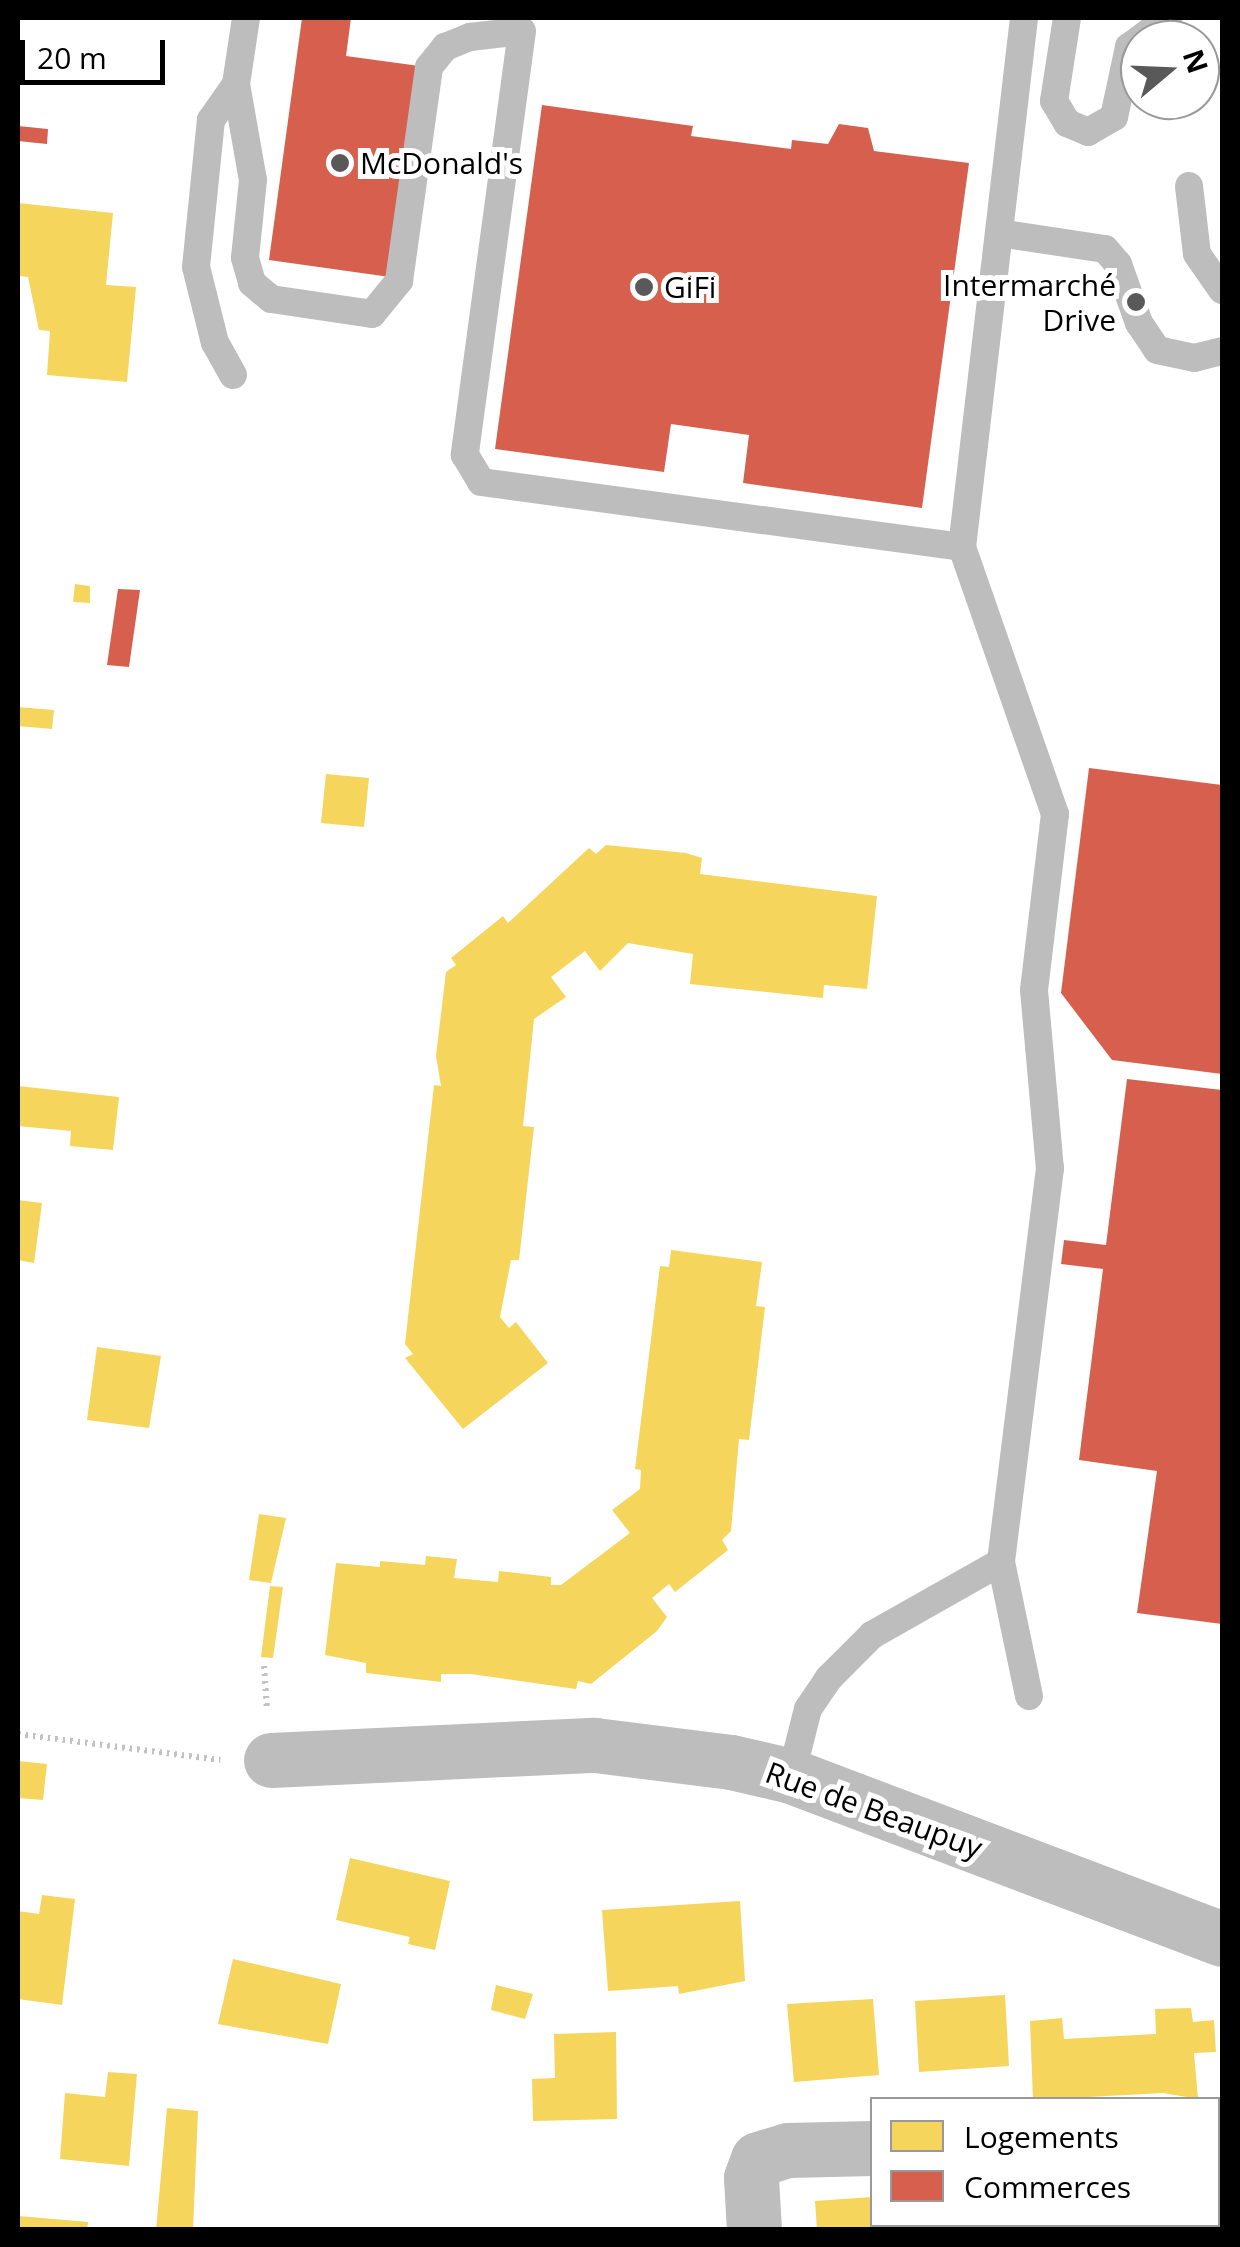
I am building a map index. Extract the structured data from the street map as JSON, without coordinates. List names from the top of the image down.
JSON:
{
  "streets": {
    "street": ["Rue de Beaupuy"]
  },
  "places": ["McDonald's", "GiFi", "Intermarché Drive"],
  "legend": ["Logements", "Commerces"],
  "scale_bar": "20 m",
  "north": "right"
}
